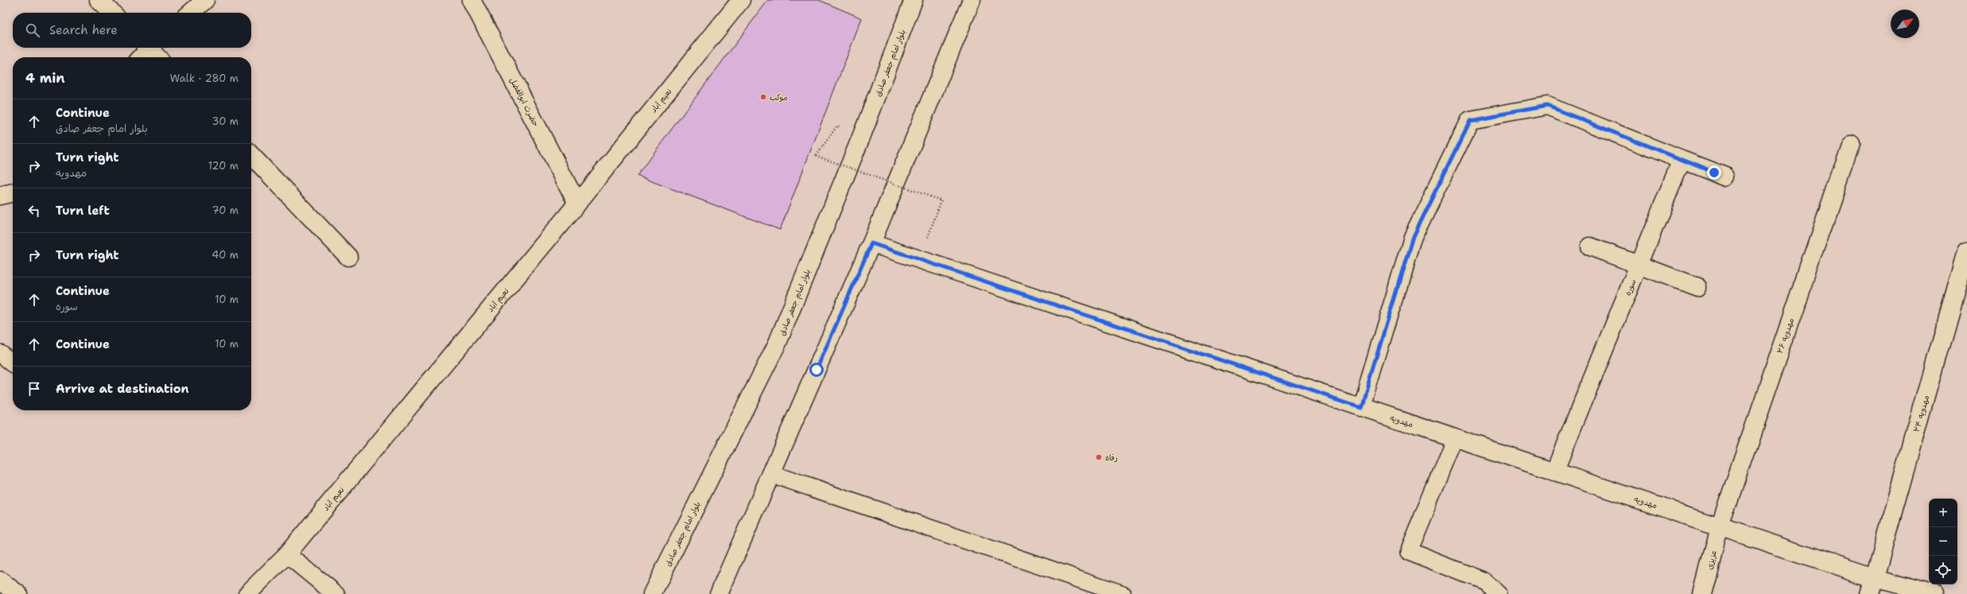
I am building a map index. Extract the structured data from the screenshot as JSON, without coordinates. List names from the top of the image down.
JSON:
{
  "streets": {
    "street": [
      "بلوار امام جعفر صادق",
      "نعیم آباد",
      "حضرت ابوالفضل",
      "سوره",
      "مهدویه ۲۶",
      "مهدویه ۲۴",
      "مهدویه",
      "عزیزی"
    ]
  },
  "crossings": [
    ["نعیم آباد", "حضرت ابوالفضل"],
    ["سوره", "مهدویه"],
    ["مهدویه ۲۶", "مهدویه"],
    ["مهدویه ۲۶", "عزیزی"],
    ["مهدویه ۲۴", "مهدویه"],
    ["مهدویه", "عزیزی"]
  ],
  "places": ["موکب", "رفاه"],
  "north": "top right",
  "page": {
    "search": "Search here",
    "heading": ["4 min", "Walk · 280 m"],
    "list": [
      ["Continue", "بلوار امام جعفر صادق", "30 m"],
      ["Turn right", "مهدویه", "120 m"],
      ["Turn left", "70 m"],
      ["Turn right", "40 m"],
      ["Continue", "سوره", "10 m"],
      ["Continue", "10 m"],
      "Arrive at destination"
    ],
    "map_buttons": ["+", "−"]
  }
}
